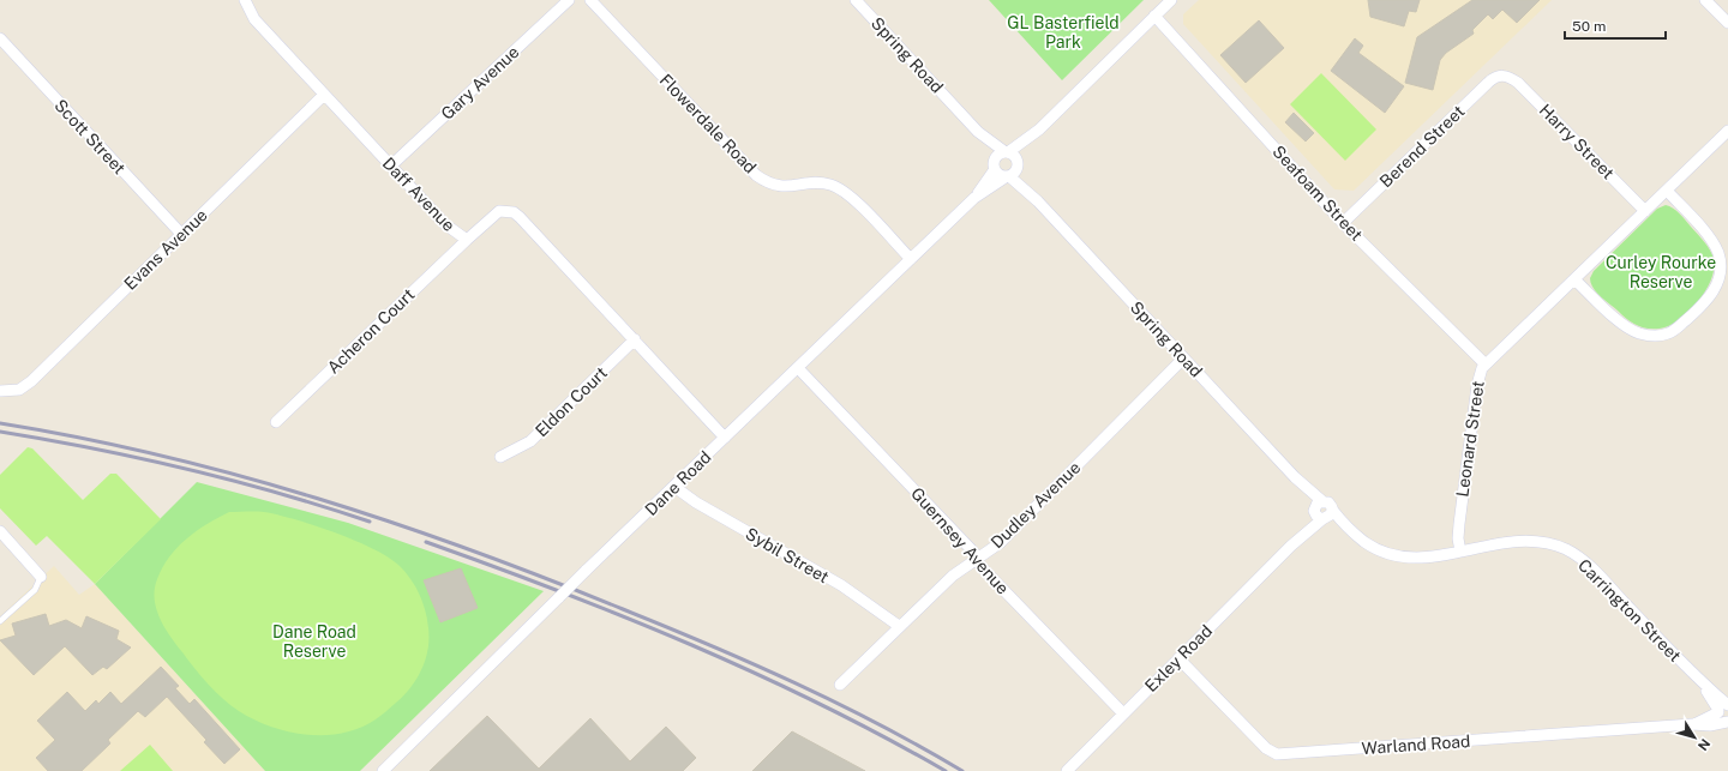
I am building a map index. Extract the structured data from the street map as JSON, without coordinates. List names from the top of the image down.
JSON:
{
  "streets": {
    "street": [
      "Spring Road",
      "Gary Avenue",
      "Flowerdale Road",
      "Scott Street",
      "Harry Street",
      "Berend Street",
      "Seafoam Street",
      "Daff Avenue",
      "Evans Avenue",
      "Acheron Court",
      "Eldon Court",
      "Leonard Street",
      "Dane Road",
      "Dudley Avenue",
      "Guernsey Avenue",
      "Sybil Street",
      "Carrington Street",
      "Exley Road",
      "Warland Road"
    ]
  },
  "crossings": [
    ["Spring Road", "Dane Road"],
    ["Spring Road", "Dudley Avenue"],
    ["Spring Road", "Exley Road"],
    ["Gary Avenue", "Daff Avenue"],
    ["Flowerdale Road", "Dane Road"],
    ["Scott Street", "Evans Avenue"],
    ["Harry Street", "Berend Street"],
    ["Harry Street", "Leonard Street"],
    ["Berend Street", "Seafoam Street"],
    ["Seafoam Street", "Leonard Street"],
    ["Daff Avenue", "Evans Avenue"],
    ["Daff Avenue", "Acheron Court"],
    ["Daff Avenue", "Eldon Court"],
    ["Daff Avenue", "Dane Road"],
    ["Leonard Street", "Carrington Street"],
    ["Dane Road", "Guernsey Avenue"],
    ["Dane Road", "Sybil Street"],
    ["Dudley Avenue", "Guernsey Avenue"],
    ["Dudley Avenue", "Sybil Street"],
    ["Guernsey Avenue", "Exley Road"],
    ["Carrington Street", "Exley Road"],
    ["Carrington Street", "Warland Road"],
    ["Exley Road", "Warland Road"]
  ],
  "parks": ["GL Basterfield Park", "Curley Rourke Reserve", "Dane Road Reserve"],
  "scale_bar": "50 m",
  "north": "bottom right"
}
